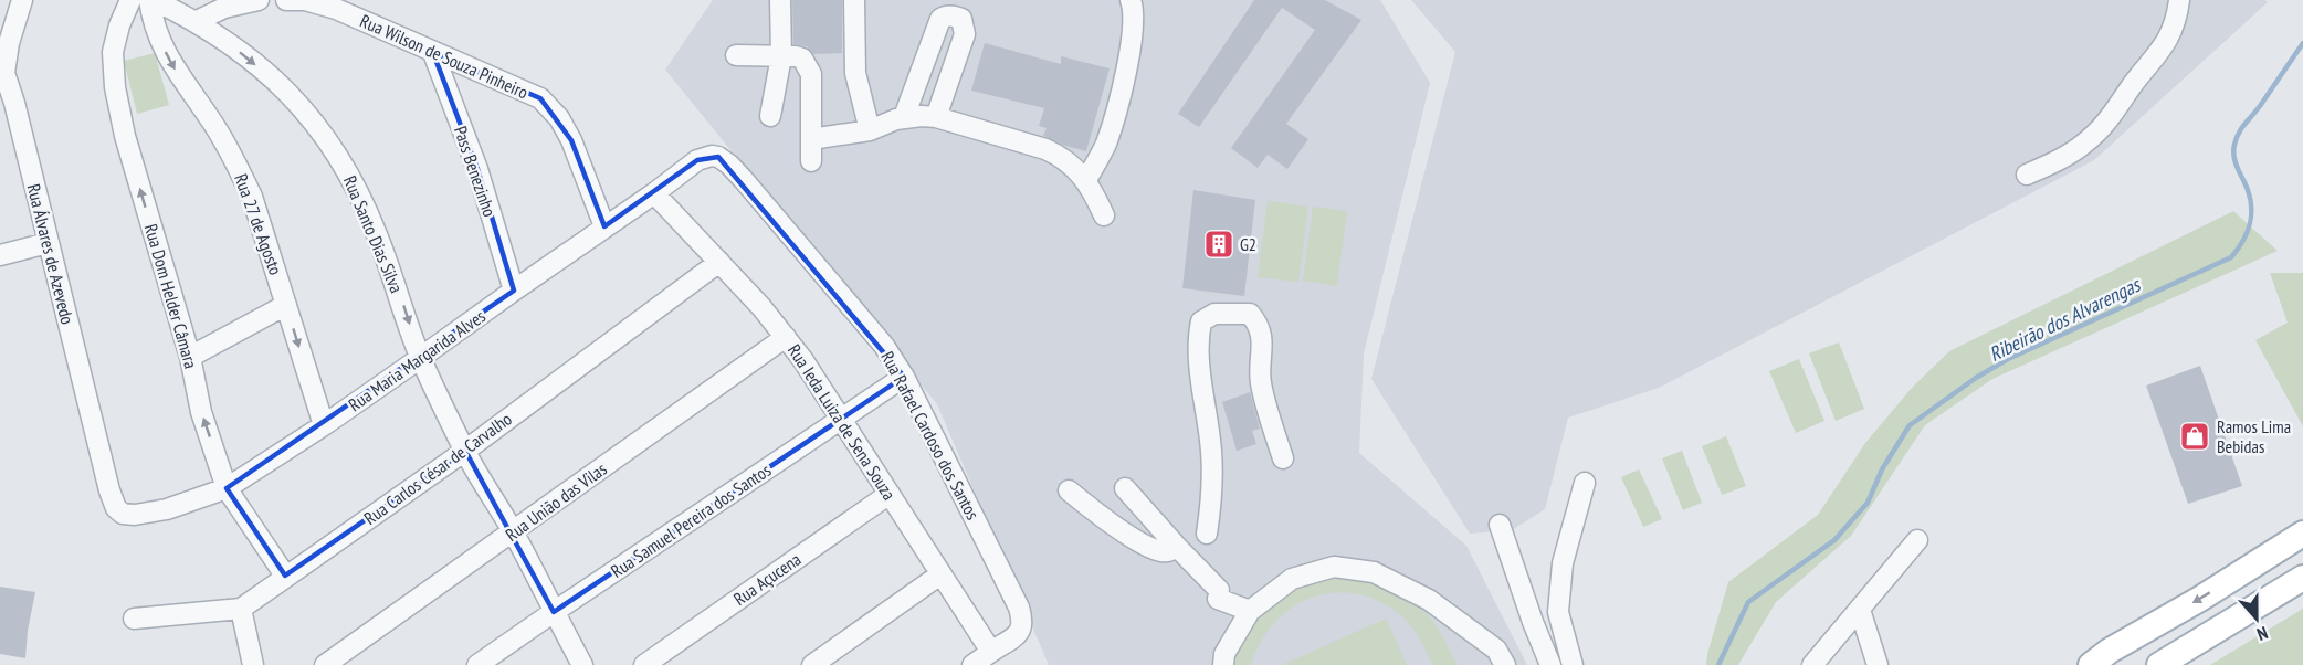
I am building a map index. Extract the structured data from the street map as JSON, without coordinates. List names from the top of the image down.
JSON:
{
  "streets": {
    "street": [
      "Rua Wilson de Souza Pinheiro",
      "Pass Benezinho",
      "Rua 27 de Agosto",
      "Rua Santo Dias Silva",
      "Rua Álvares de Azevedo",
      "Rua Dom Helder Câmara",
      "Rua Maria Margarida Alves",
      "Rua Ieda Luiza de Sena Souza",
      "Rua Rafael Cardoso dos Santos",
      "Rua Carlos César de Carvalho",
      "Rua União das Vilas",
      "Rua Samuel Pereira dos Santos",
      "Rua Açucena"
    ]
  },
  "crossings": [
    ["Rua Wilson de Souza Pinheiro", "Pass Benezinho"],
    ["Rua Wilson de Souza Pinheiro", "Rua Maria Margarida Alves"],
    ["Pass Benezinho", "Rua Maria Margarida Alves"],
    ["Rua 27 de Agosto", "Rua Santo Dias Silva"],
    ["Rua 27 de Agosto", "Rua Maria Margarida Alves"],
    ["Rua Santo Dias Silva", "Rua Maria Margarida Alves"],
    ["Rua Santo Dias Silva", "Rua Carlos César de Carvalho"],
    ["Rua Santo Dias Silva", "Rua União das Vilas"],
    ["Rua Santo Dias Silva", "Rua Samuel Pereira dos Santos"],
    ["Rua Álvares de Azevedo", "Rua Maria Margarida Alves"],
    ["Rua Dom Helder Câmara", "Rua Maria Margarida Alves"],
    ["Rua Dom Helder Câmara", "Rua Carlos César de Carvalho"],
    ["Rua Maria Margarida Alves", "Rua Ieda Luiza de Sena Souza"],
    ["Rua Maria Margarida Alves", "Rua Rafael Cardoso dos Santos"],
    ["Rua Ieda Luiza de Sena Souza", "Rua Rafael Cardoso dos Santos"],
    ["Rua Ieda Luiza de Sena Souza", "Rua Carlos César de Carvalho"],
    ["Rua Ieda Luiza de Sena Souza", "Rua União das Vilas"],
    ["Rua Ieda Luiza de Sena Souza", "Rua Samuel Pereira dos Santos"],
    ["Rua Ieda Luiza de Sena Souza", "Rua Açucena"],
    ["Rua Rafael Cardoso dos Santos", "Rua Samuel Pereira dos Santos"]
  ],
  "one_way": ["Rua 27 de Agosto", "Rua Santo Dias Silva", "Rua Dom Helder Câmara"],
  "water": ["Ribeirão dos Alvarengas"],
  "places": {
    "building": ["G2"],
    "shop": ["Ramos Lima Bebidas"]
  },
  "north": "bottom"
}
